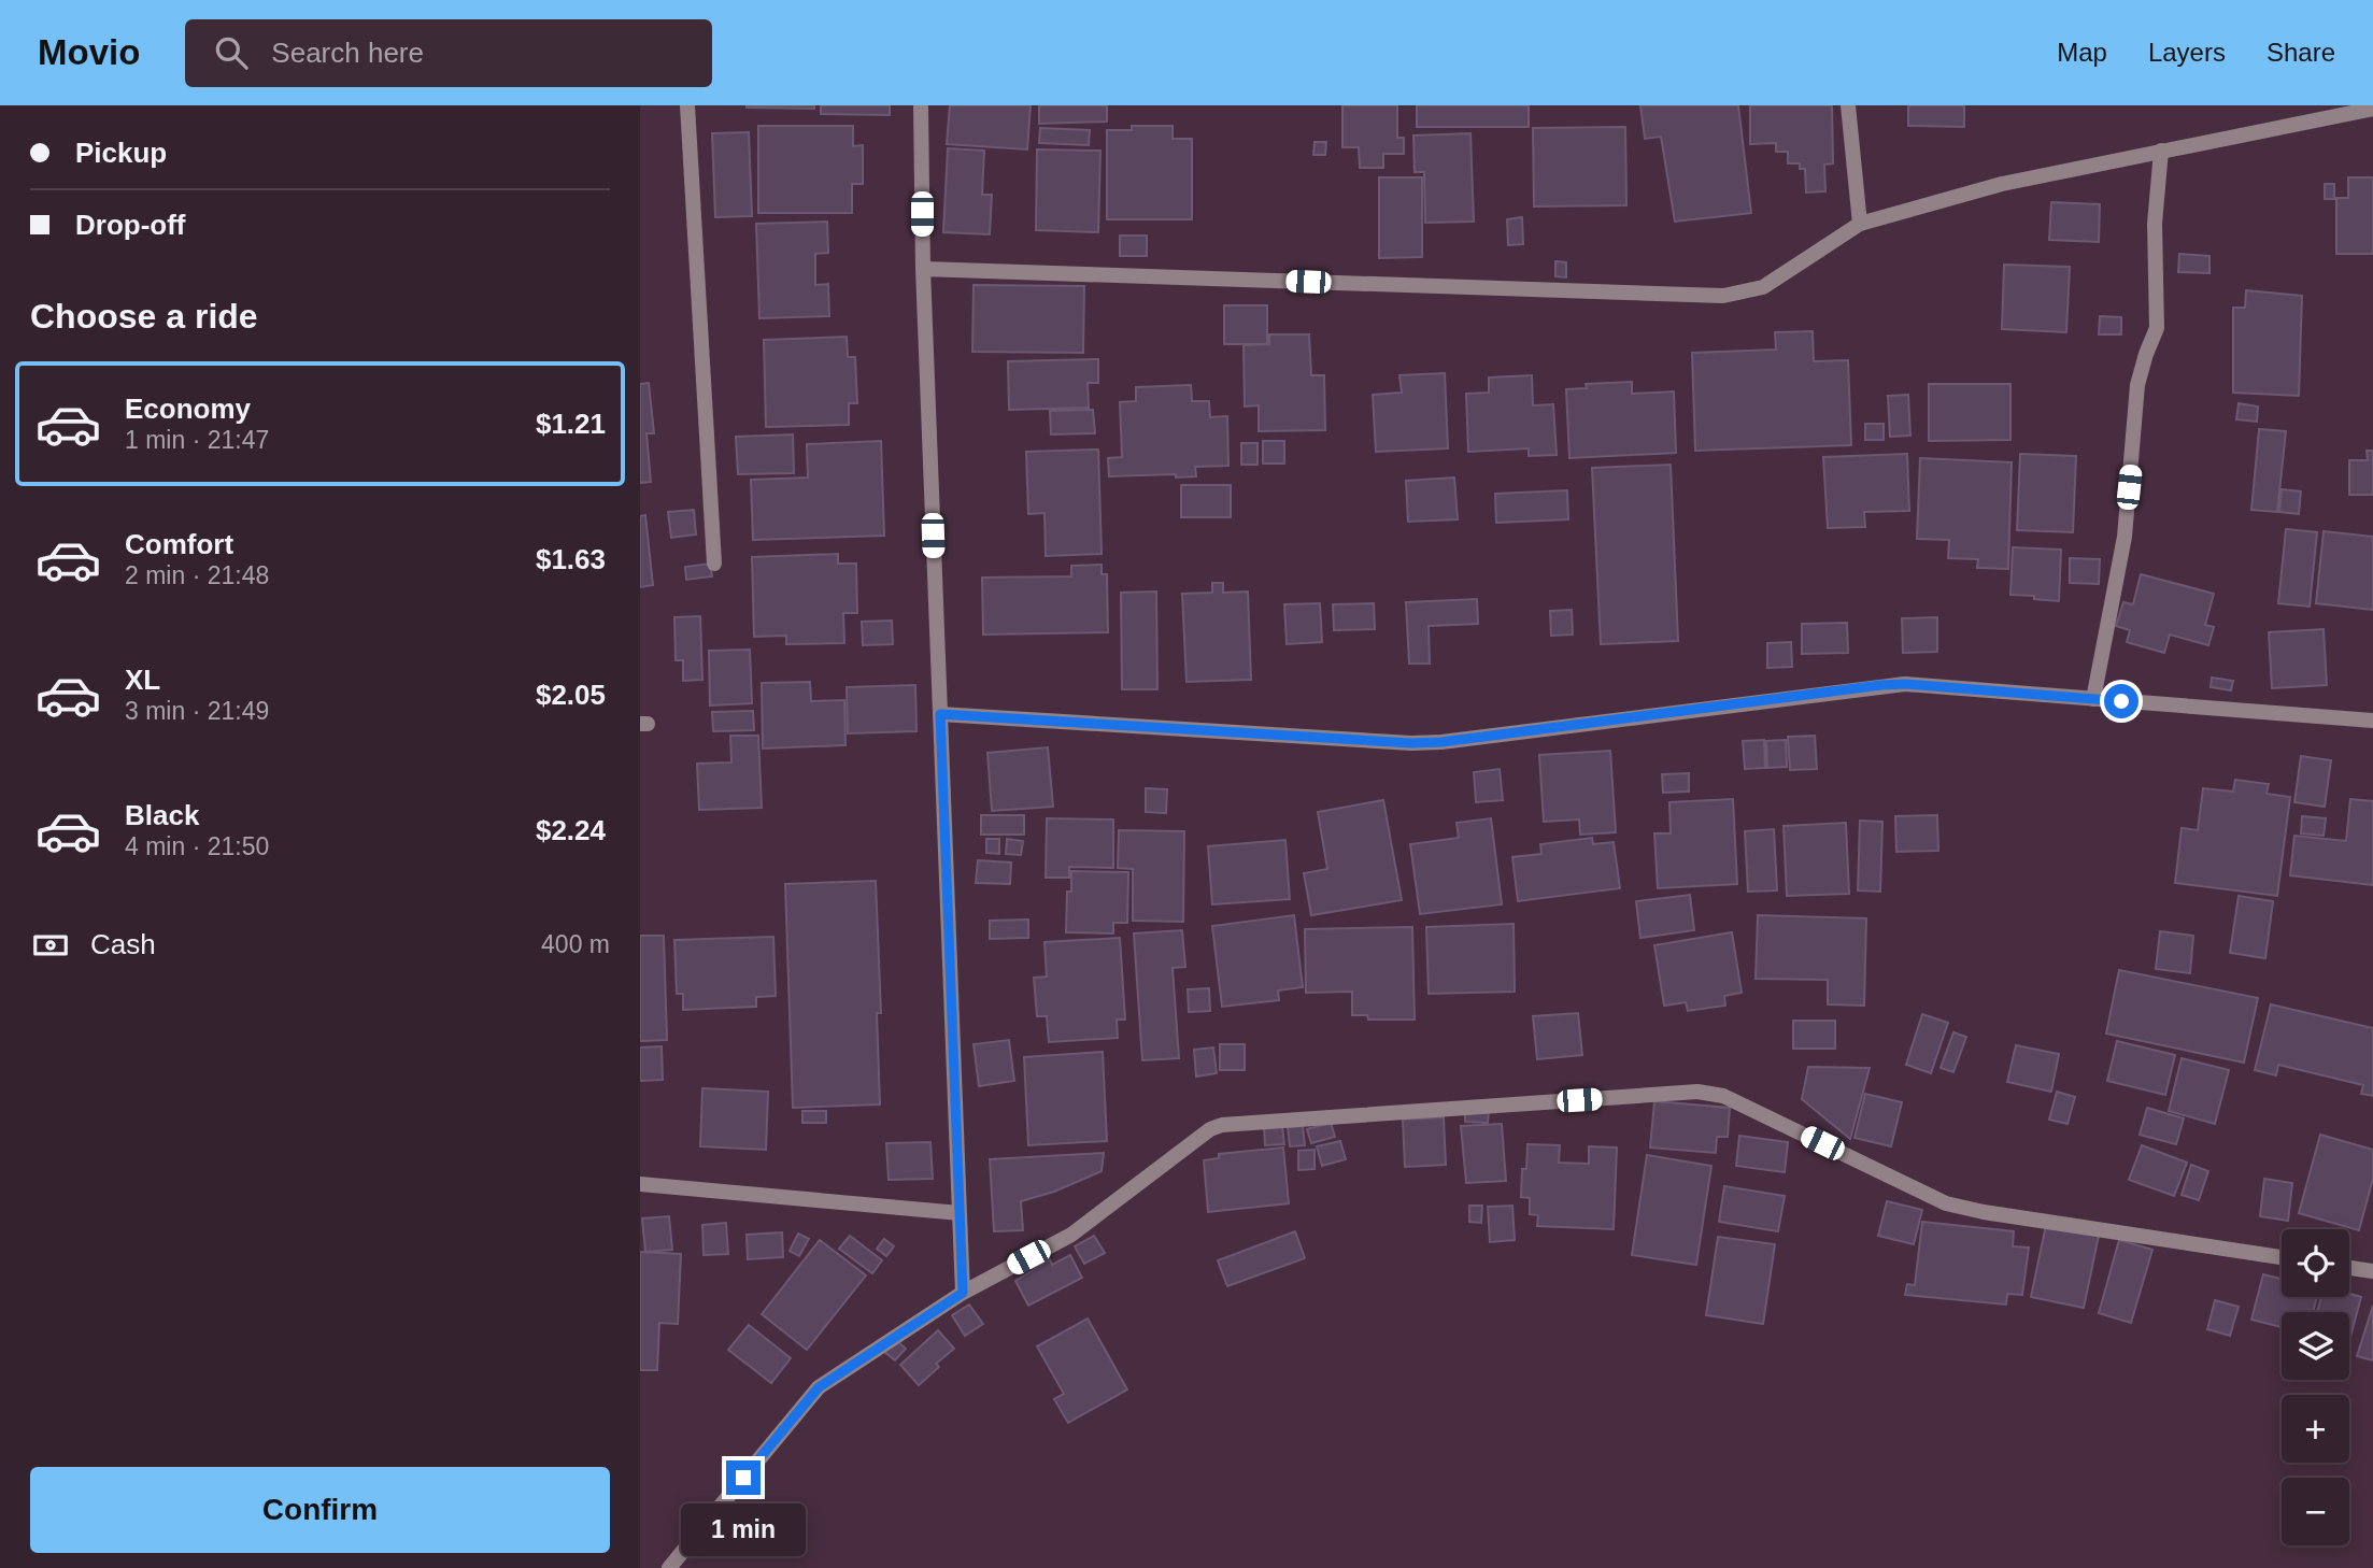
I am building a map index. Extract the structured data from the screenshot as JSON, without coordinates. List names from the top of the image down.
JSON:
{
  "page": {
    "header": "Movio",
    "search": "Search here",
    "nav": ["Map", "Layers", "Share"],
    "banner": ["Pickup", "Drop-off"],
    "heading": "Choose a ride",
    "list": [
      {
        "name": "Economy",
        "note": "1 min · 21:47",
        "value": "$1.21"
      },
      {
        "name": "Comfort",
        "note": "2 min · 21:48",
        "value": "$1.63"
      },
      {
        "name": "XL",
        "note": "3 min · 21:49",
        "value": "$2.05"
      },
      {
        "name": "Black",
        "note": "4 min · 21:50",
        "value": "$2.24"
      }
    ],
    "pay": ["Cash", "400 m"],
    "map_buttons": ["+", "−"],
    "buttons": "Confirm",
    "bubble": "1 min"
  }
}
